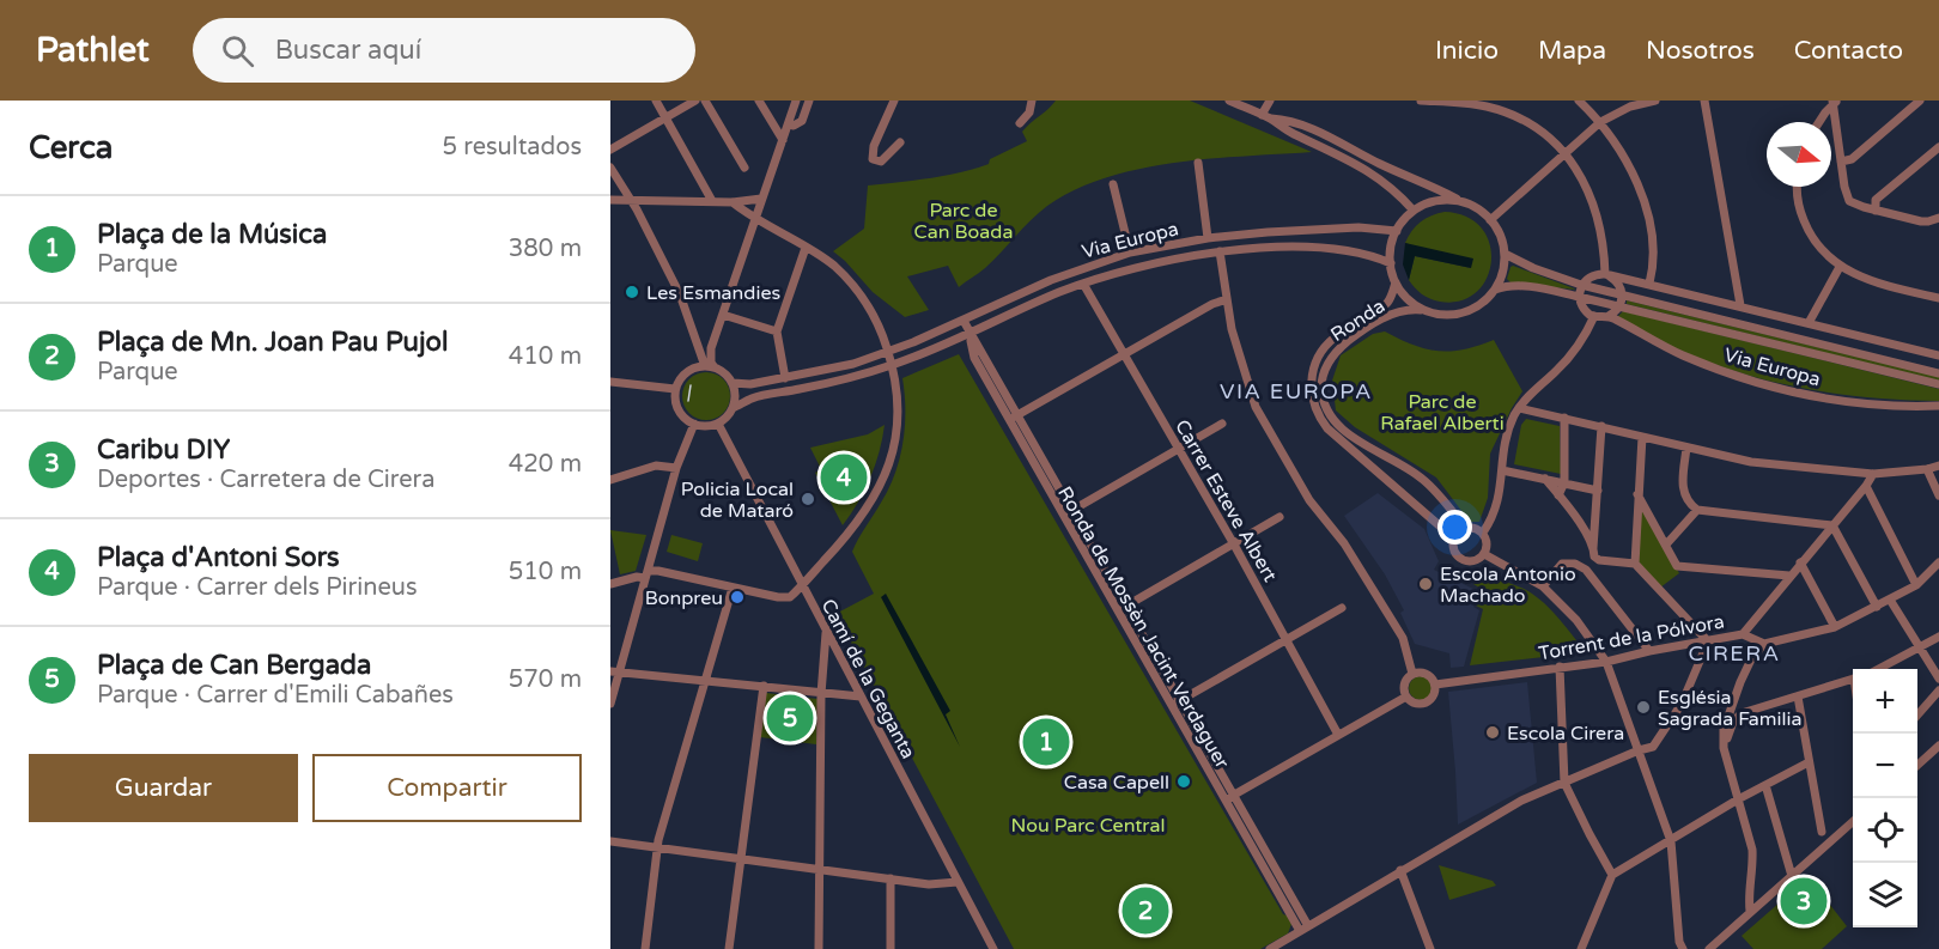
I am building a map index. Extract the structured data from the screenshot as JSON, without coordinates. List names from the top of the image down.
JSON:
{
  "streets": {
    "street": [
      "Via Europa",
      "Ronda",
      "Carrer Esteve Albert",
      "Ronda de Mossèn Jacint Verdaguer",
      "Torrent de la Pólvora",
      "Camí de la Geganta"
    ]
  },
  "crossings": [
    ["Via Europa", "Ronda"],
    ["Via Europa", "Carrer Esteve Albert"],
    ["Via Europa", "Ronda de Mossèn Jacint Verdaguer"],
    ["Via Europa", "Camí de la Geganta"]
  ],
  "districts": ["VIA EUROPA", "CIRERA"],
  "parks": ["Parc de Can Boada", "Parc de Rafael Alberti", "Nou Parc Central"],
  "places": [
    "Les Esmandies",
    "Policia Local de Mataró",
    "Escola Antonio Machado",
    "Bonpreu",
    "Església Sagrada Familia",
    "Escola Cirera",
    "Casa Capell"
  ],
  "north": "right",
  "page": {
    "header": "Pathlet",
    "search": "Buscar aquí",
    "nav": [
      "Inicio",
      "Mapa",
      "Nosotros",
      "Contacto"
    ],
    "heading": ["Cerca", "5 resultados"],
    "list": [
      {
        "mark": "1",
        "name": "Plaça de la Música",
        "note": "Parque",
        "value": "380 m"
      },
      {
        "mark": "2",
        "name": "Plaça de Mn. Joan Pau Pujol",
        "note": "Parque",
        "value": "410 m"
      },
      {
        "mark": "3",
        "name": "Caribu DIY",
        "note": "Deportes · Carretera de Cirera",
        "value": "420 m"
      },
      {
        "mark": "4",
        "name": "Plaça d'Antoni Sors",
        "note": "Parque · Carrer dels Pirineus",
        "value": "510 m"
      },
      {
        "mark": "5",
        "name": "Plaça de Can Bergada",
        "note": "Parque · Carrer d'Emili Cabañes",
        "value": "570 m"
      }
    ],
    "pins": [
      "4",
      "5",
      "1",
      "3",
      "2"
    ],
    "map_buttons": ["+", "−"],
    "buttons": ["Guardar", "Compartir"]
  }
}
